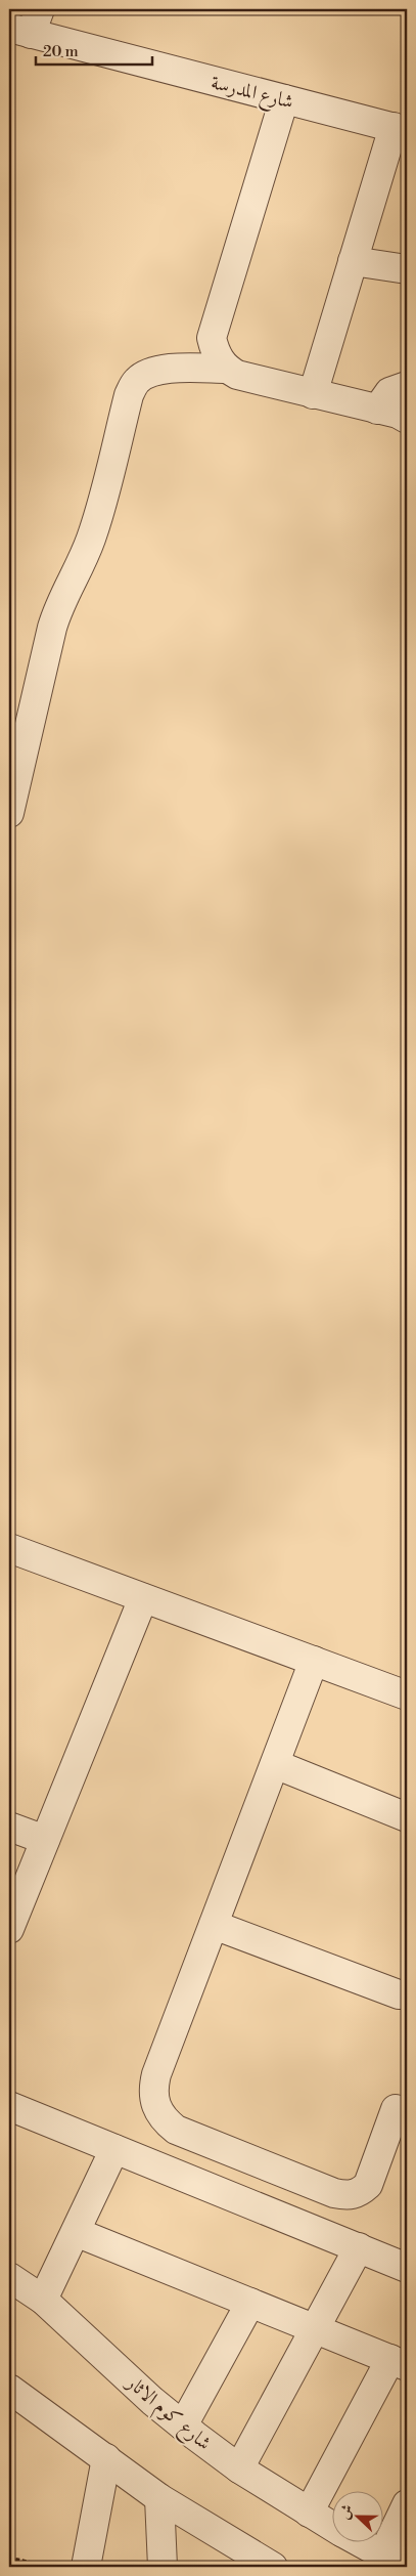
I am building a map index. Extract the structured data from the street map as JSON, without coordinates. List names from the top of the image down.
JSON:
{
  "streets": {
    "street": ["شارع المدرسة", "شارع كوم الاثار"]
  },
  "scale_bar": "20 m",
  "north": "left"
}
